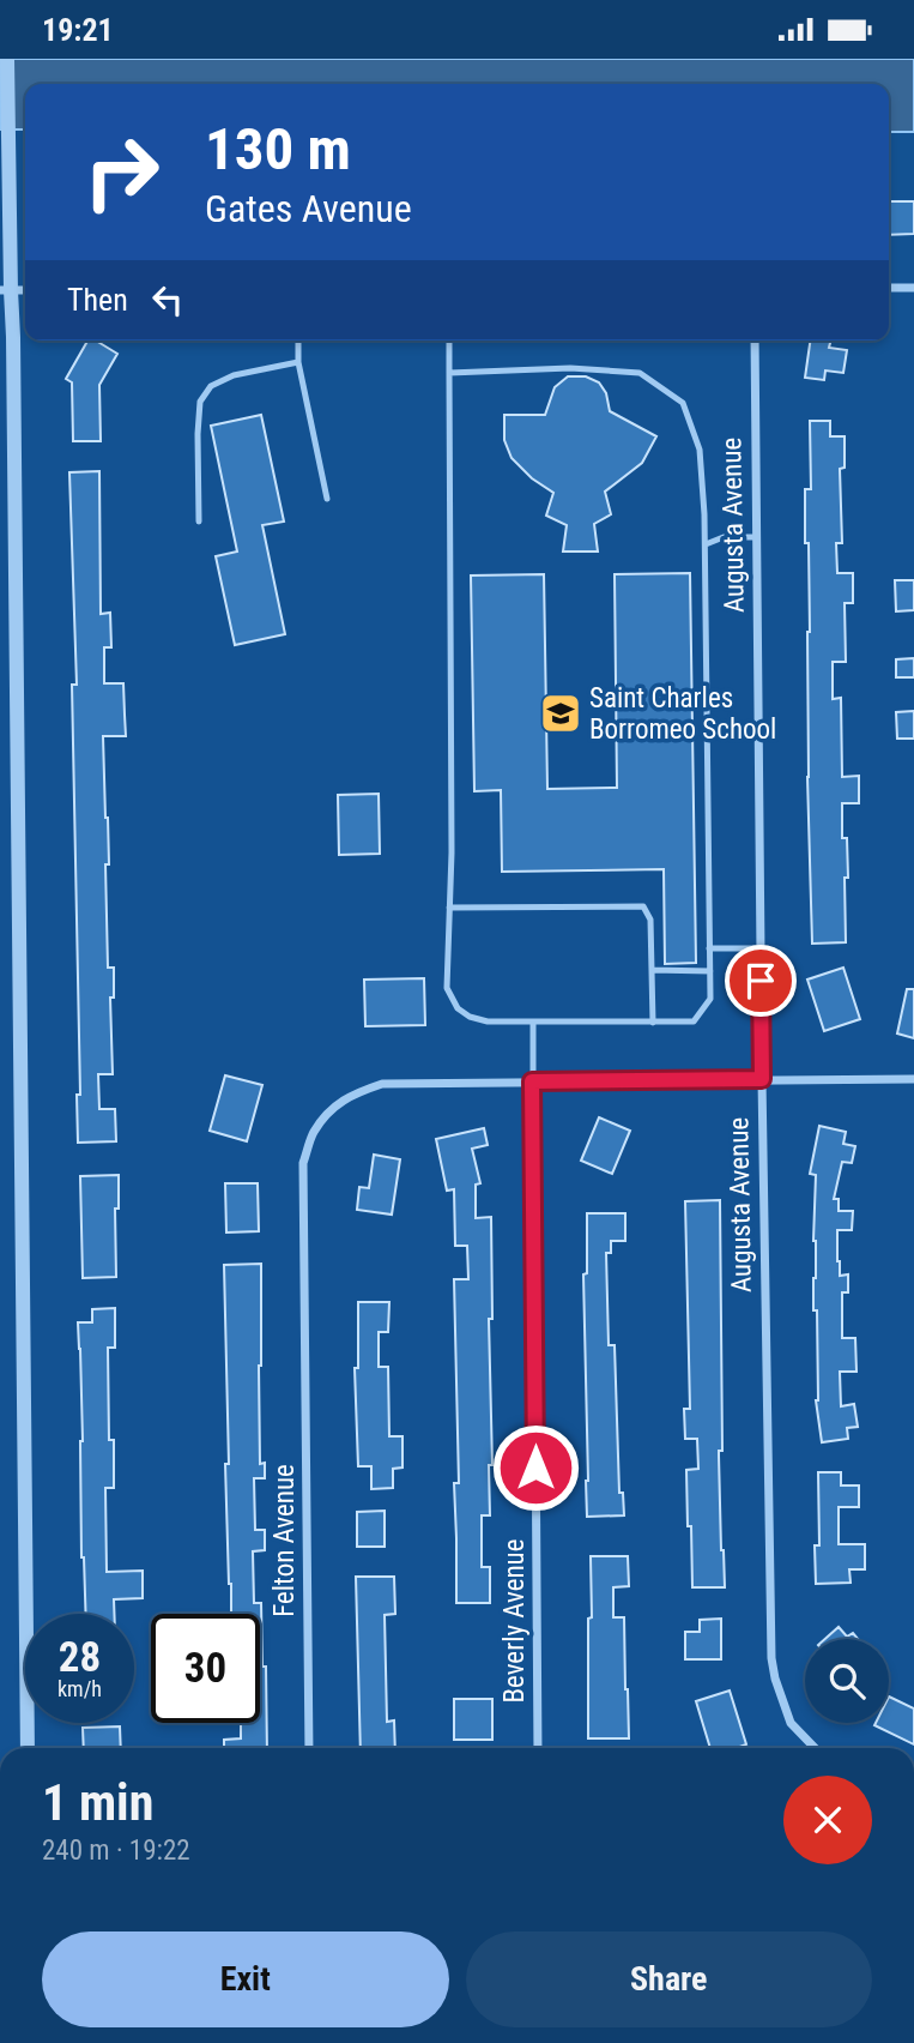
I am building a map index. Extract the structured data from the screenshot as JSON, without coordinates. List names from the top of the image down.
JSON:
{
  "streets": {
    "street": ["Augusta Avenue", "Felton Avenue", "Beverly Avenue"]
  },
  "crossings": [
    ["Augusta Avenue", "Felton Avenue"],
    ["Felton Avenue", "Beverly Avenue"]
  ],
  "places": {
    "school or university": ["Saint Charles Borromeo School"]
  },
  "page": {
    "status": "19:21",
    "turn": ["130 m", "Gates Avenue"],
    "then": "Then",
    "speed": "28 km/h",
    "limit": "30",
    "heading": ["1 min", "240 m · 19:22"],
    "buttons": ["Exit", "Share"]
  }
}
